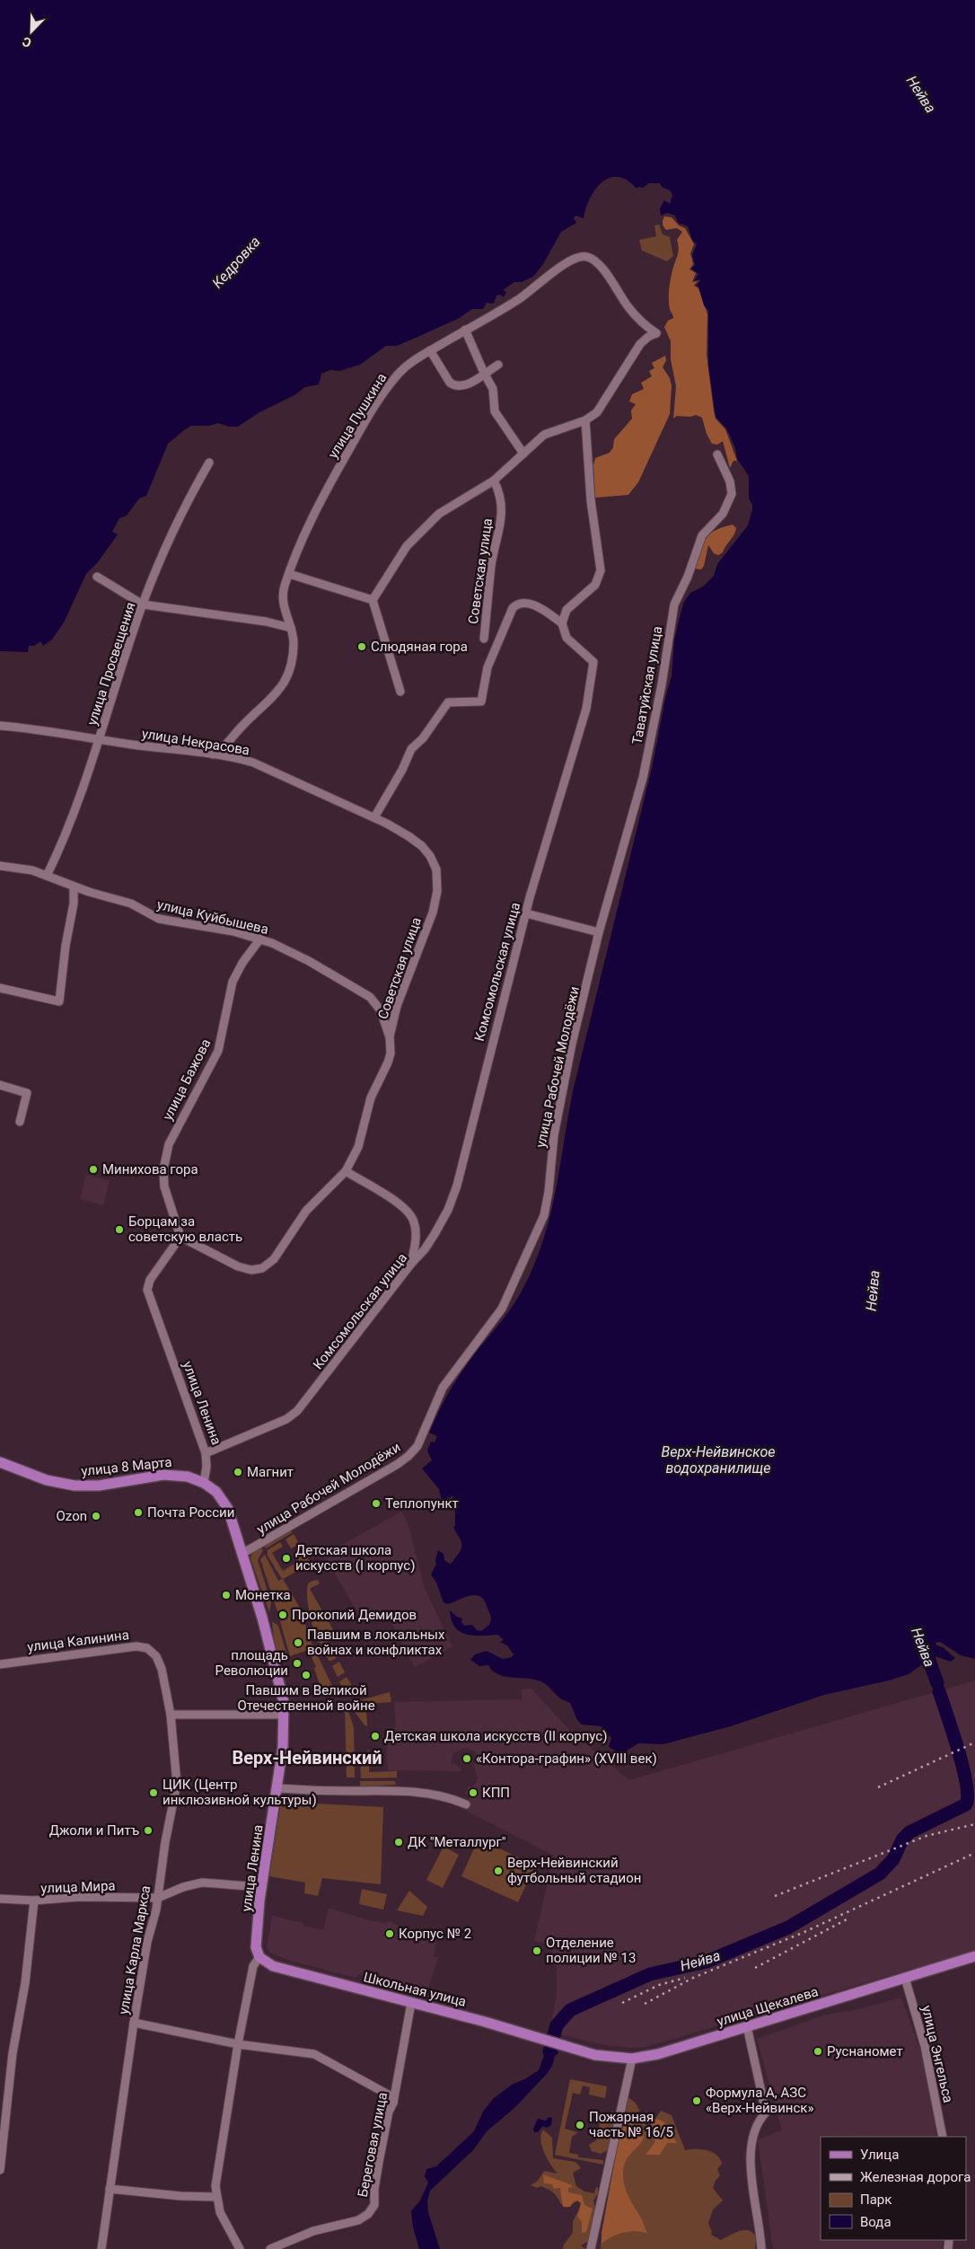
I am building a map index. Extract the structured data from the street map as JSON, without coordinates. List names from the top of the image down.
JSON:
{
  "streets": {
    "main road": [
      "улица Ленина",
      "улица 8 Марта",
      "Школьная улица",
      "улица Щекалева"
    ],
    "street": [
      "улица Пушкина",
      "Советская улица",
      "улица Просвещения",
      "Таватуйская улица",
      "улица Некрасова",
      "улица Куйбышева",
      "Комсомольская улица",
      "улица Рабочей Молодёжи",
      "улица Бажова",
      "улица Калинина",
      "улица Мира",
      "улица Карла Маркса",
      "улица Энгельса",
      "Береговая улица"
    ]
  },
  "crossings": [
    ["улица Пушкина", "улица Некрасова"],
    ["Советская улица", "улица Некрасова"],
    ["Советская улица", "улица Куйбышева"],
    ["Советская улица", "улица Бажова"],
    ["Советская улица", "улица Ленина"],
    ["улица Просвещения", "улица Некрасова"],
    ["улица Просвещения", "улица Куйбышева"],
    ["Таватуйская улица", "улица Рабочей Молодёжи"],
    ["улица Куйбышева", "улица Бажова"],
    ["Комсомольская улица", "улица Ленина"],
    ["улица Рабочей Молодёжи", "улица Ленина"],
    ["улица Бажова", "улица Ленина"],
    ["улица Ленина", "улица 8 Марта"],
    ["улица Ленина", "Школьная улица"],
    ["улица Калинина", "улица Карла Маркса"],
    ["улица Мира", "улица Карла Маркса"],
    ["Школьная улица", "улица Щекалева"],
    ["Школьная улица", "Береговая улица"],
    ["улица Щекалева", "улица Энгельса"]
  ],
  "districts": ["Верх-Нейвинский"],
  "water": ["Нейва", "Кедровка", "Верх-Нейвинское водохранилище"],
  "places": [
    "Слюдяная гора",
    "Минихова гора",
    "Борцам за советскую власть",
    "Магнит",
    "Теплопункт",
    "Почта России",
    "Ozon",
    "Детская школа искусств (I корпус)",
    "Монетка",
    "Прокопий Демидов",
    "Павшим в локальных войнах и конфликтах",
    "площадь Революции",
    "Павшим в Великой Отечественной войне",
    "Детская школа искусств (II корпус)",
    "«Контора-графин» (XVIII век)",
    "ЦИК (Центр инклюзивной культуры)",
    "КПП",
    "Джоли и Питъ",
    "ДК \"Металлург\"",
    "Верх-Нейвинский футбольный стадион",
    "Корпус № 2",
    "Отделение полиции № 13",
    "Руснаномет",
    "Формула А, АЗС «Верх-Нейвинск»",
    "Пожарная часть № 16/5"
  ],
  "legend": [
    "Улица",
    "Железная дорога",
    "Парк",
    "Вода"
  ],
  "north": "bottom left"
}
